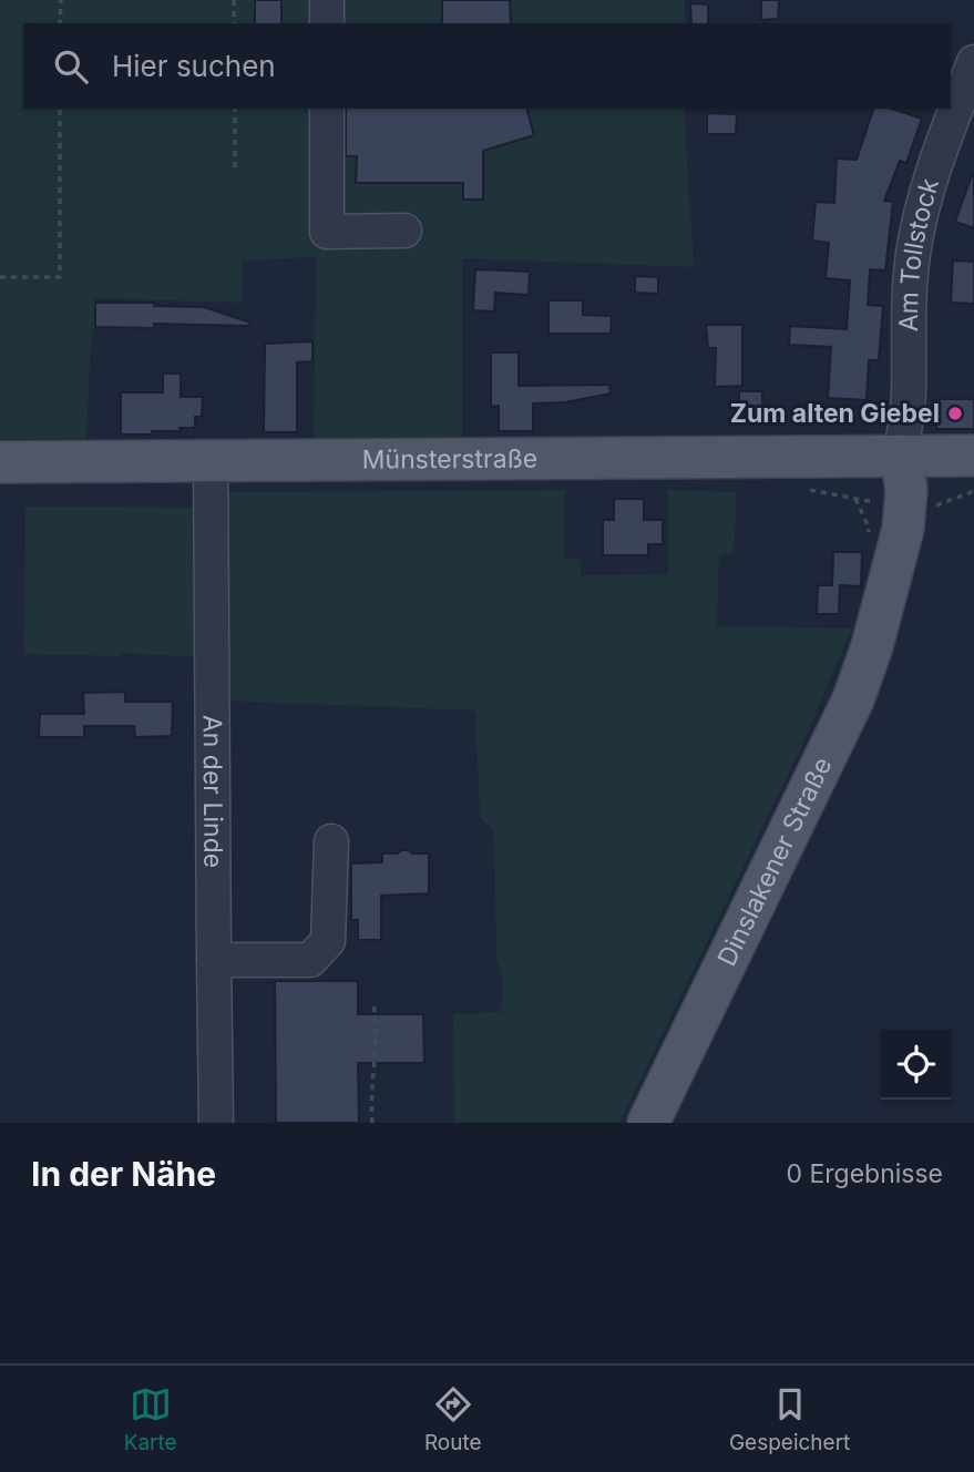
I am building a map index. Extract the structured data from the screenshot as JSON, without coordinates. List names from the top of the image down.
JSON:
{
  "streets": {
    "main road": ["Münsterstraße", "Dinslakener Straße"],
    "street": ["Am Tollstock", "An der Linde"]
  },
  "crossings": [
    ["Am Tollstock", "Münsterstraße"],
    ["Am Tollstock", "Dinslakener Straße"],
    ["Münsterstraße", "An der Linde"],
    ["Münsterstraße", "Dinslakener Straße"]
  ],
  "places": ["Zum alten Giebel"],
  "page": {
    "search": "Hier suchen",
    "heading": ["In der Nähe", "0 Ergebnisse"],
    "nav": ["Karte", "Route", "Gespeichert"]
  }
}
